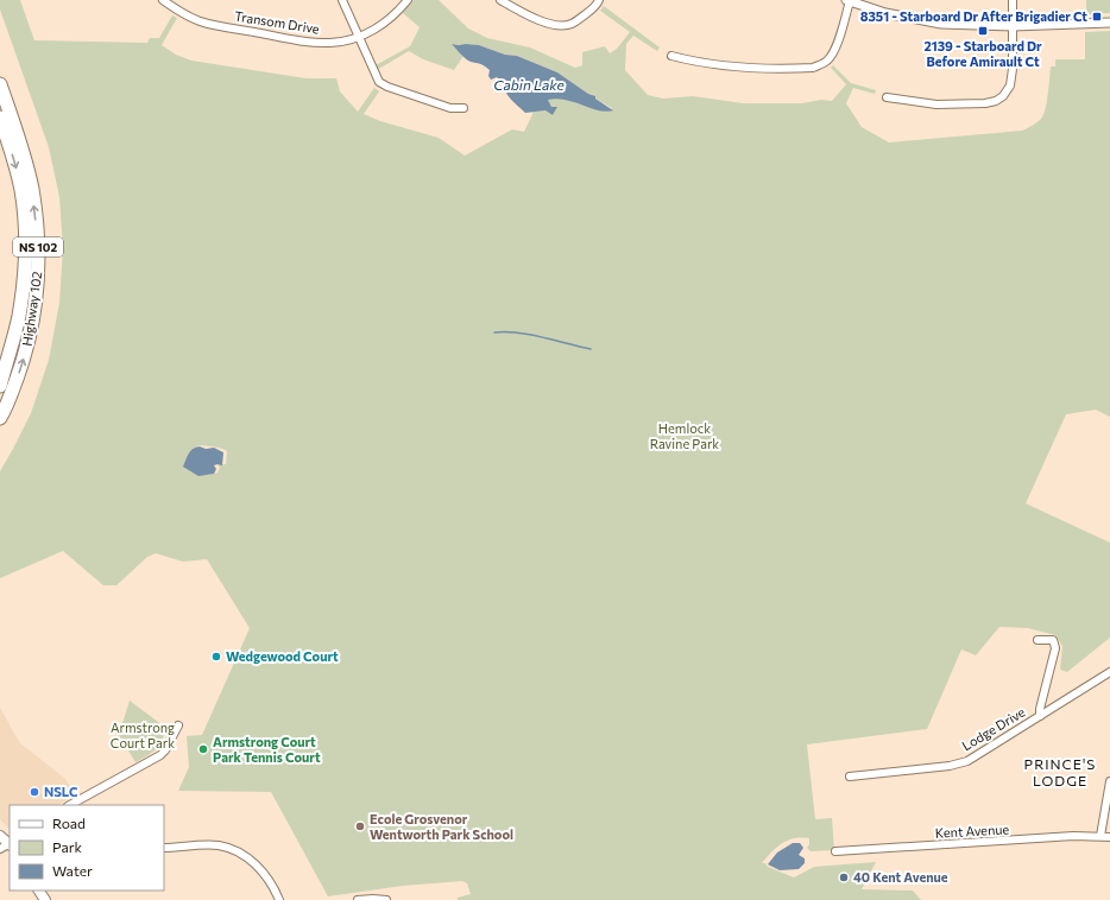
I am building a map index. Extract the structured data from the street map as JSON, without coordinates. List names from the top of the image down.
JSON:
{
  "streets": {
    "highway": ["NS 102", "Highway 102"],
    "street": ["Transom Drive", "Lodge Drive", "Kent Avenue"]
  },
  "districts": ["PRINCE'S LODGE"],
  "water": ["Cabin Lake"],
  "parks": ["Hemlock Ravine Park", "Armstrong Court Park"],
  "places": {
    "transit": ["8351 - Starboard Dr After Brigadier Ct", "2139 - Starboard Dr Before Amirault Ct"],
    "other": [
      "Wedgewood Court",
      "Armstrong Court Park Tennis Court",
      "NSLC",
      "Ecole Grosvenor Wentworth Park School",
      "40 Kent Avenue"
    ]
  },
  "legend": ["Road", "Park", "Water"]
}
